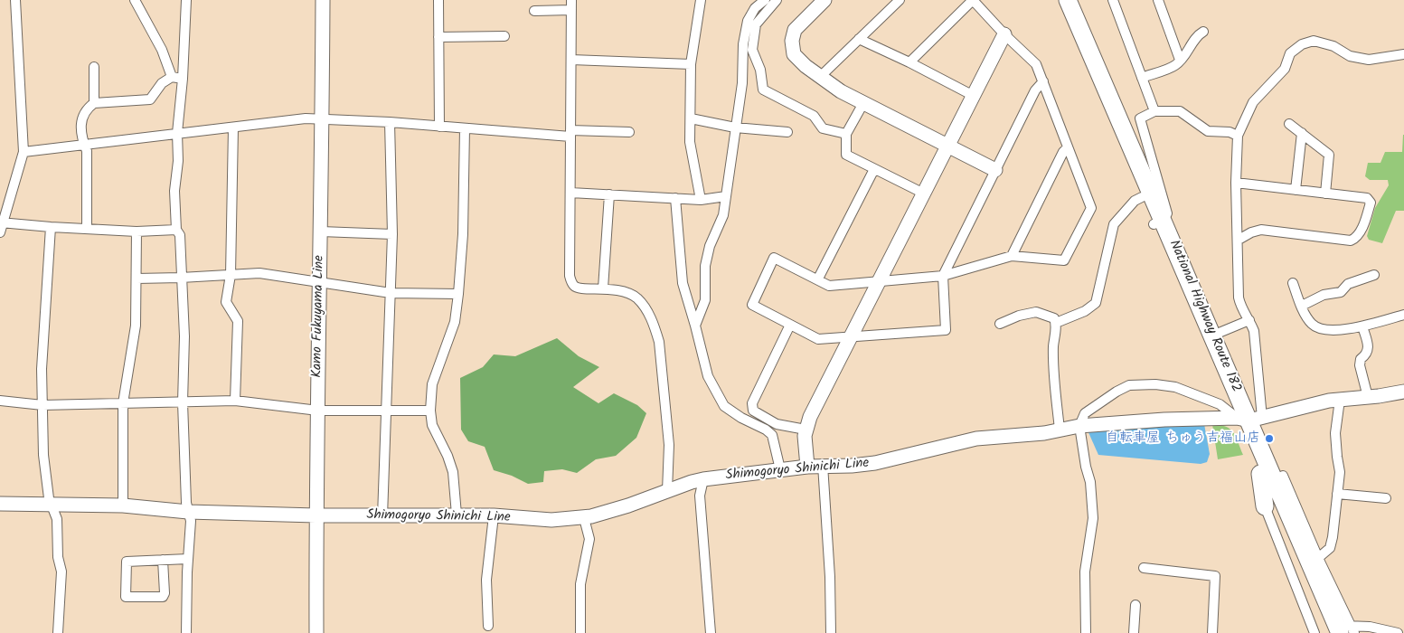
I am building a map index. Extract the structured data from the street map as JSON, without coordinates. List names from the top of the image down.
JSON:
{
  "streets": {
    "highway": ["National Highway Route 182"],
    "main road": ["Kamo Fukuyama Line", "Shimogoryo Shinichi Line"]
  },
  "crossings": [
    ["Kamo Fukuyama Line", "Shimogoryo Shinichi Line"],
    ["National Highway Route 182", "Shimogoryo Shinichi Line"]
  ],
  "places": ["自転車屋 ちゅう吉福山店"]
}
